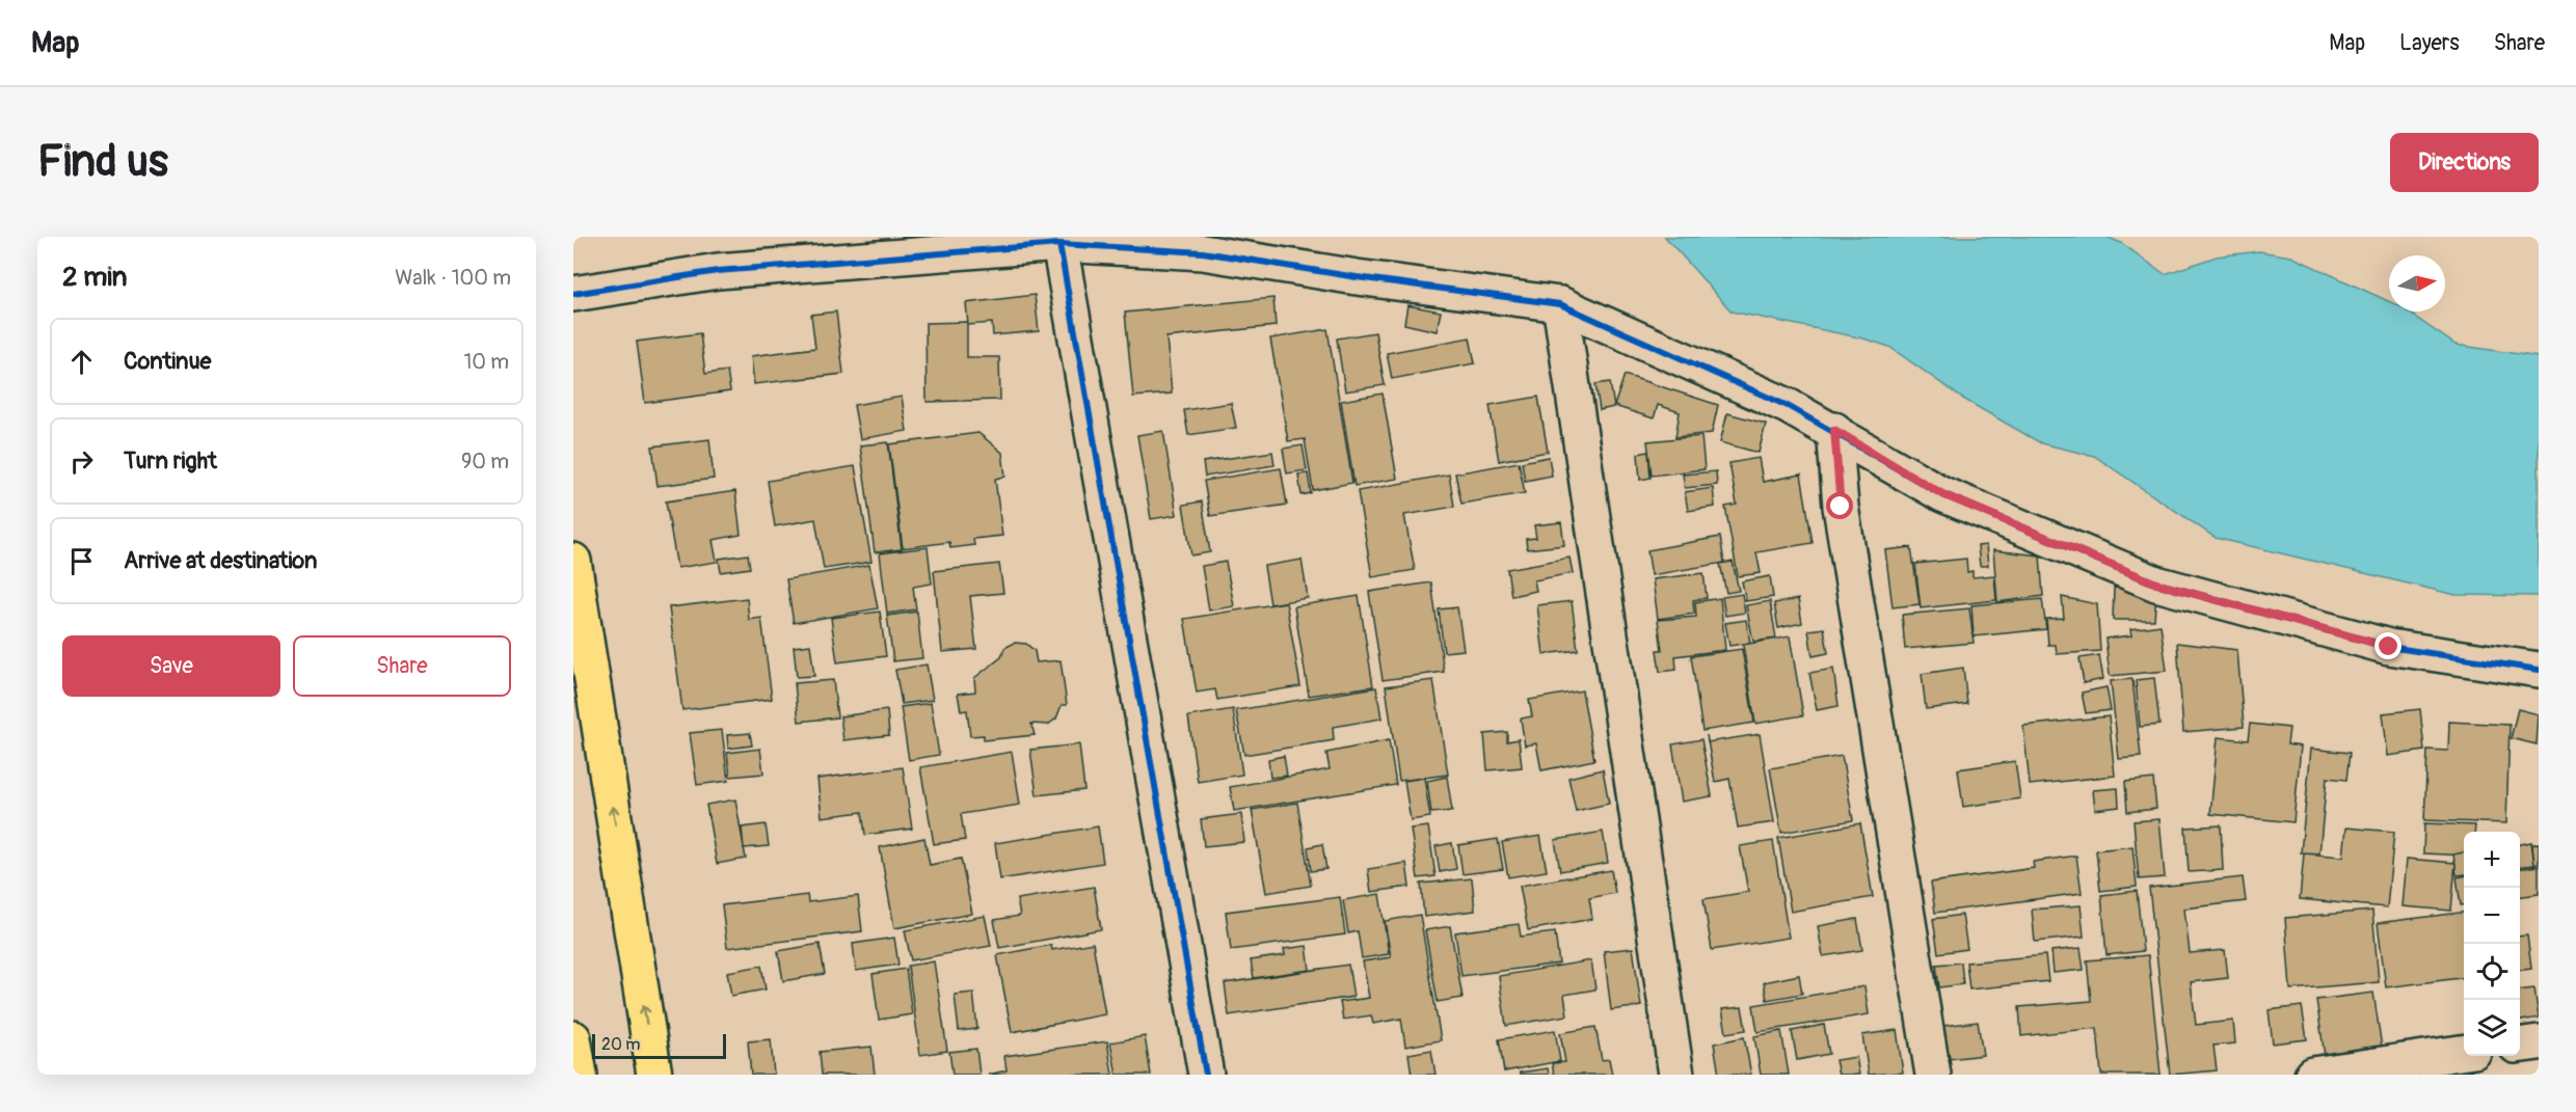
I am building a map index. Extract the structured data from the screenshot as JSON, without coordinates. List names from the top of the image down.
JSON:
{
  "scale_bar": "20 m",
  "north": "right",
  "page": {
    "header": "Map",
    "nav": ["Map", "Layers", "Share"],
    "buttons": [
      "Directions",
      ["Save", "Share"]
    ],
    "title": "Find us",
    "heading": ["2 min", "Walk · 100 m"],
    "list": [
      ["Continue", "10 m"],
      ["Turn right", "90 m"],
      "Arrive at destination"
    ],
    "map_buttons": ["+", "−"],
    "scale": "20 m"
  }
}
